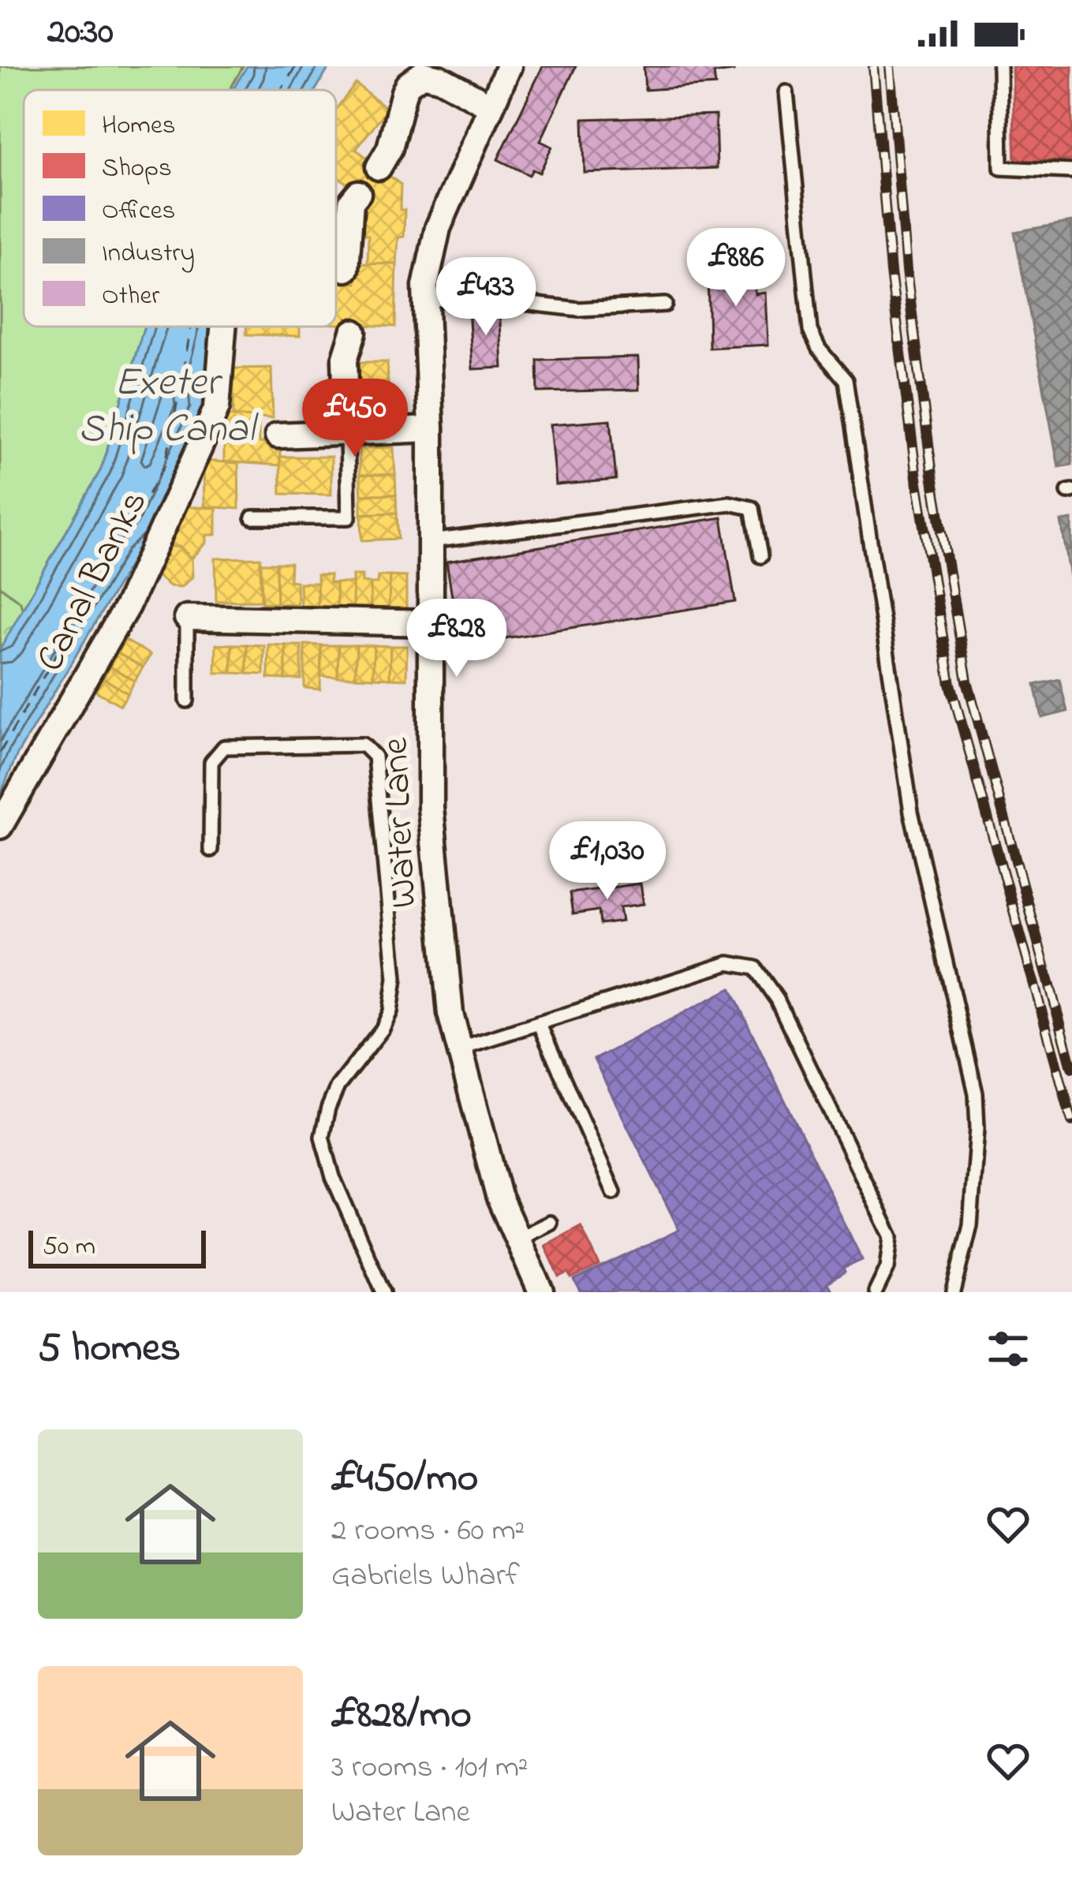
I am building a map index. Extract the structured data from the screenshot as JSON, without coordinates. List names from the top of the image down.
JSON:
{
  "streets": {
    "street": ["Canal Banks", "Water Lane"]
  },
  "water": ["Exeter Ship Canal"],
  "legend": [
    "Homes",
    "Shops",
    "Offices",
    "Industry",
    "Other"
  ],
  "scale_bar": "50 m",
  "page": {
    "status": "20:30",
    "price": [
      "£886",
      "£433",
      "£450",
      "£828",
      "£1,030"
    ],
    "scale": "50 m",
    "heading": "5 homes",
    "list": [
      {
        "name": "£450/mo",
        "note": "2 rooms · 60 m² · Gabriels Wharf"
      },
      {
        "name": "£828/mo",
        "note": "3 rooms · 101 m² · Water Lane"
      }
    ]
  }
}
